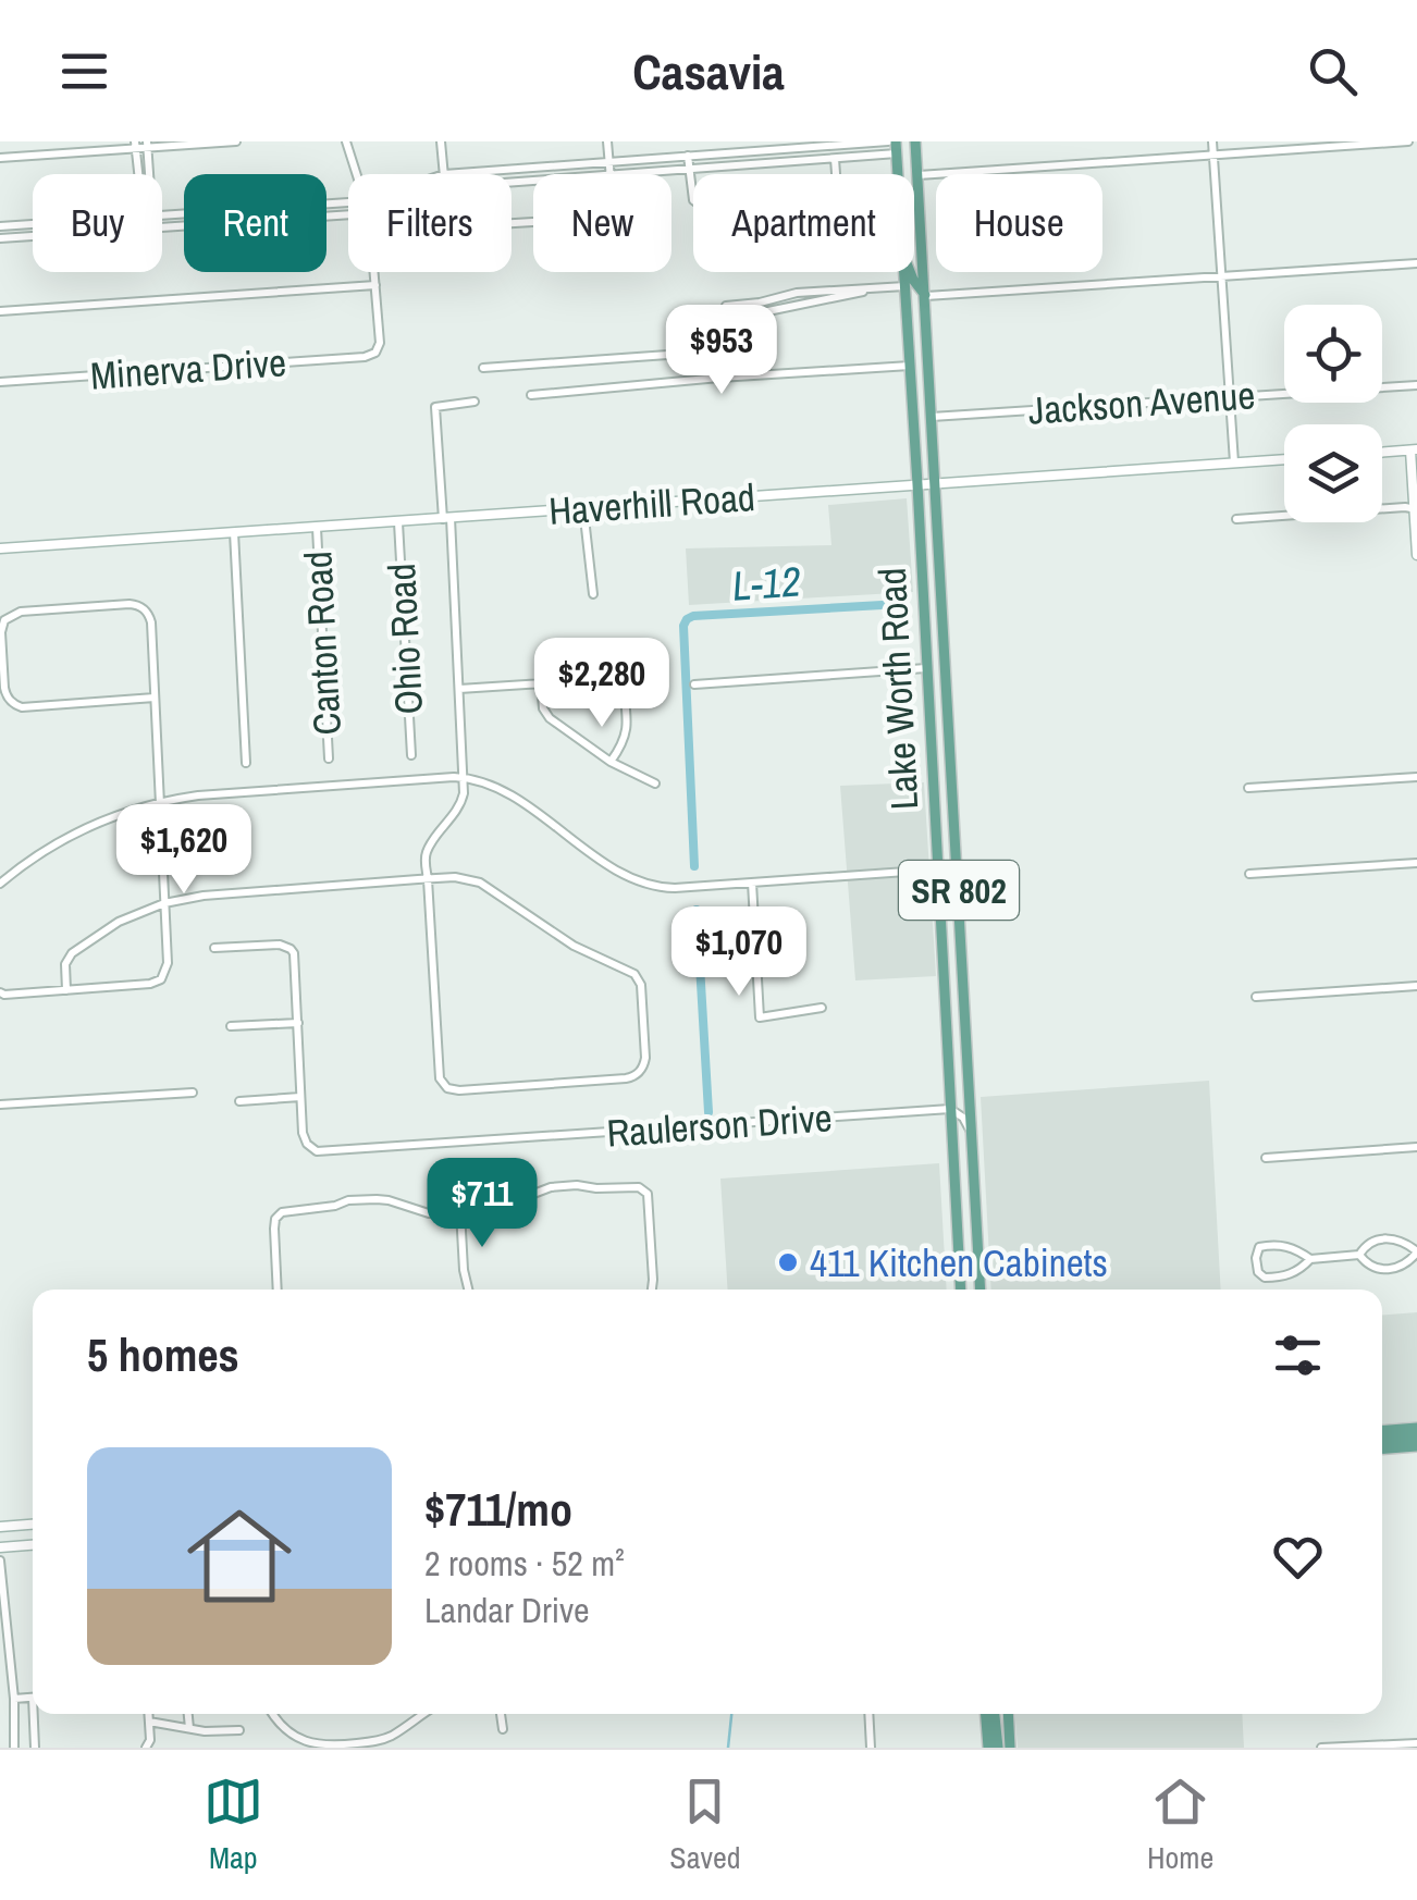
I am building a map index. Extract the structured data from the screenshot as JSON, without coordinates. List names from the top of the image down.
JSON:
{
  "streets": {
    "main road": ["Lake Worth Road", "SR 802"],
    "street": [
      "Minerva Drive",
      "Jackson Avenue",
      "Haverhill Road",
      "Ohio Road",
      "Canton Road",
      "Raulerson Drive"
    ]
  },
  "crossings": [
    ["Jackson Avenue", "Lake Worth Road"],
    ["Haverhill Road", "Ohio Road"],
    ["Haverhill Road", "Canton Road"],
    ["Haverhill Road", "Lake Worth Road"],
    ["Lake Worth Road", "Raulerson Drive"]
  ],
  "water": ["L-12"],
  "places": ["411 Kitchen Cabinets"],
  "page": {
    "header": "Casavia",
    "chip": [
      "Buy",
      "Rent",
      "Filters",
      "New",
      "Apartment",
      "House"
    ],
    "price": [
      "$953",
      "$2,280",
      "$1,620",
      "$1,070",
      "$711"
    ],
    "heading": "5 homes",
    "list": [
      {
        "name": "$711/mo",
        "note": "2 rooms · 52 m² · Landar Drive"
      }
    ],
    "tabs": ["Map", "Saved", "Home"]
  }
}
